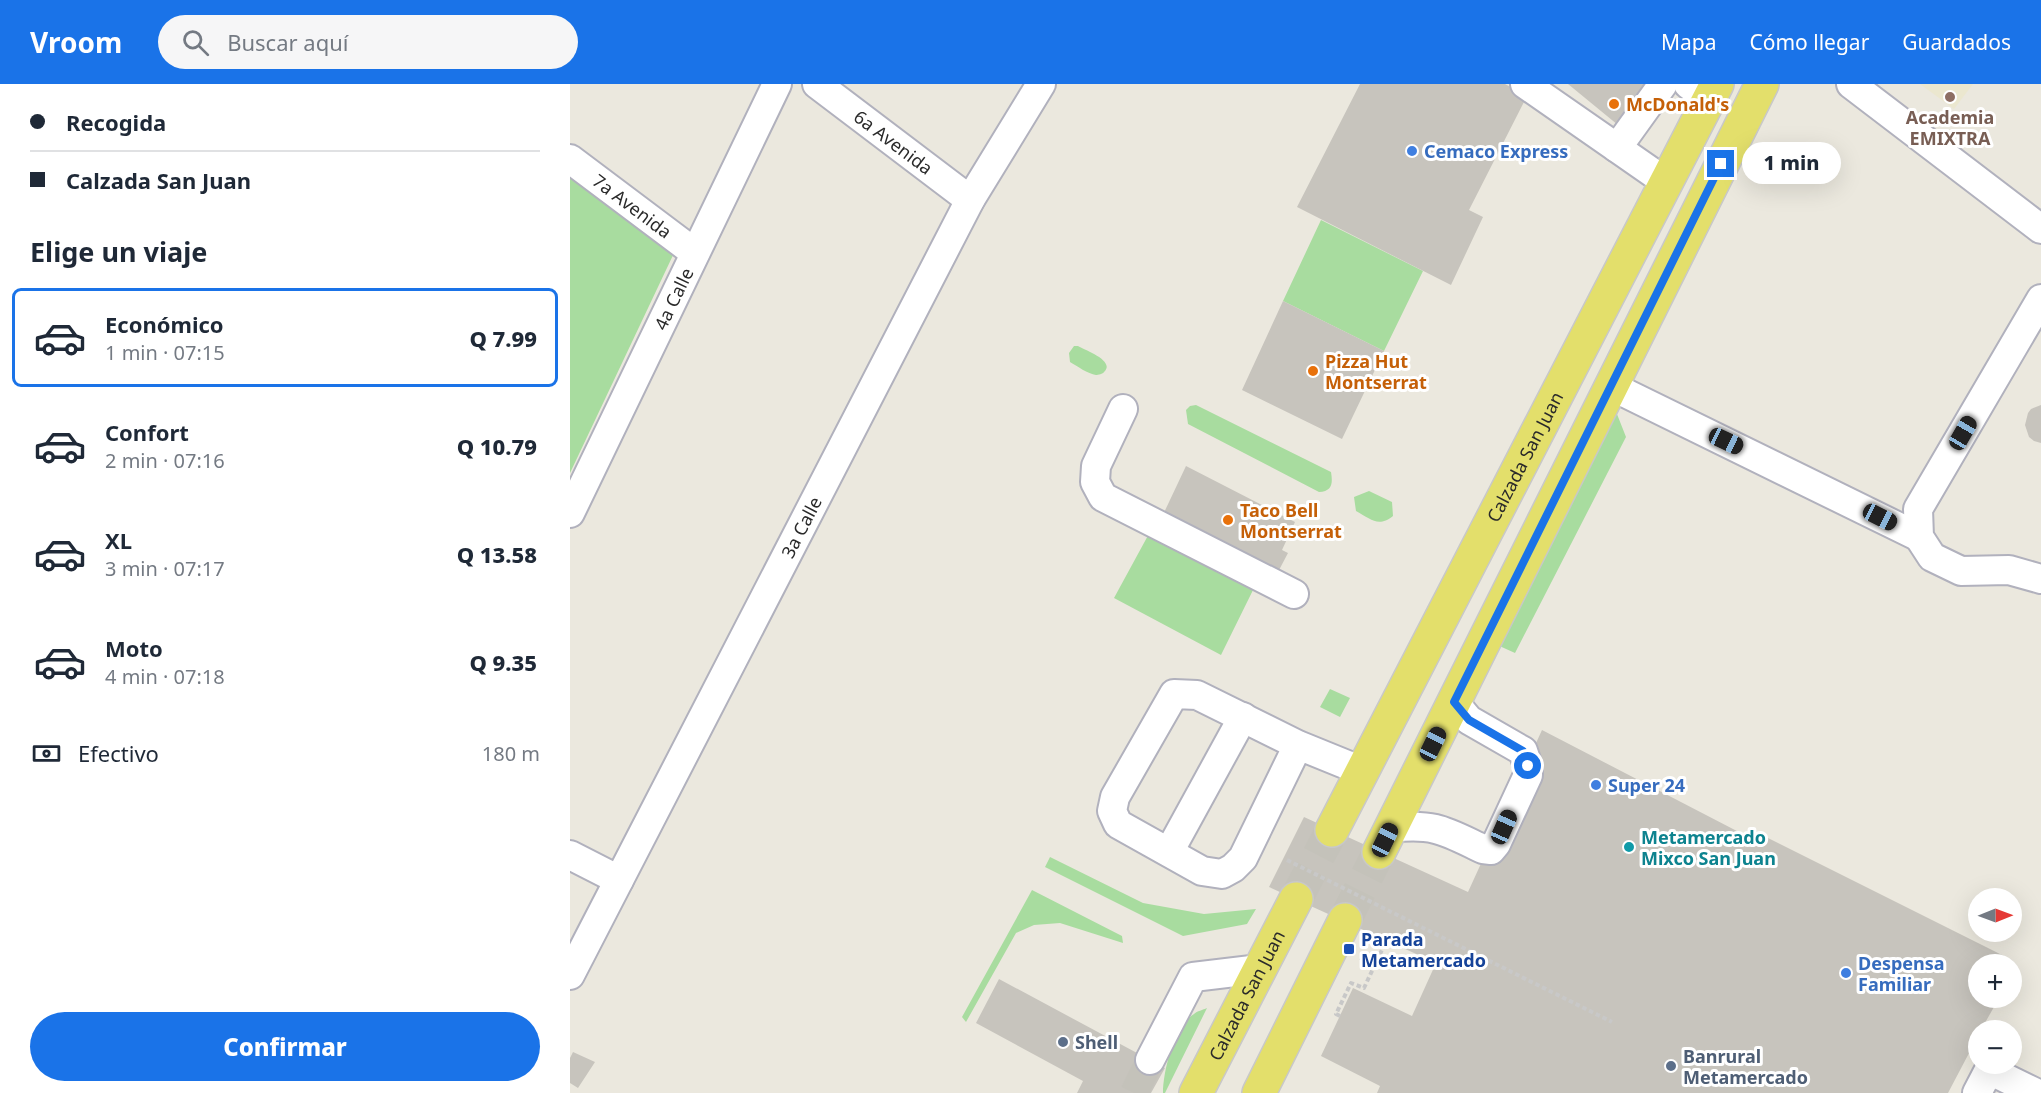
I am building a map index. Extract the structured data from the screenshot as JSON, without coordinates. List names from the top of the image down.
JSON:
{
  "streets": {
    "main road": ["Calzada San Juan"],
    "street": [
      "6a Avenida",
      "7a Avenida",
      "4a Calle",
      "3a Calle"
    ]
  },
  "crossings": [
    ["6a Avenida", "3a Calle"],
    ["7a Avenida", "4a Calle"]
  ],
  "places": {
    "other": [
      "Academia EMIXTRA",
      "McDonald's",
      "Cemaco Express",
      "Pizza Hut Montserrat",
      "Taco Bell Montserrat",
      "Super 24",
      "Metamercado Mixco San Juan",
      "Despensa Familiar",
      "Shell",
      "Banrural Metamercado"
    ],
    "transit": ["Parada Metamercado"]
  },
  "north": "right",
  "page": {
    "header": "Vroom",
    "search": "Buscar aquí",
    "nav": ["Mapa", "Cómo llegar", "Guardados"],
    "banner": ["Recogida", "Calzada San Juan"],
    "bubble": "1 min",
    "heading": "Elige un viaje",
    "list": [
      {
        "name": "Económico",
        "note": "1 min · 07:15",
        "value": "Q 7.99"
      },
      {
        "name": "Confort",
        "note": "2 min · 07:16",
        "value": "Q 10.79"
      },
      {
        "name": "XL",
        "note": "3 min · 07:17",
        "value": "Q 13.58"
      },
      {
        "name": "Moto",
        "note": "4 min · 07:18",
        "value": "Q 9.35"
      }
    ],
    "pay": ["Efectivo", "180 m"],
    "map_buttons": ["+", "−"],
    "buttons": "Confirmar"
  }
}
